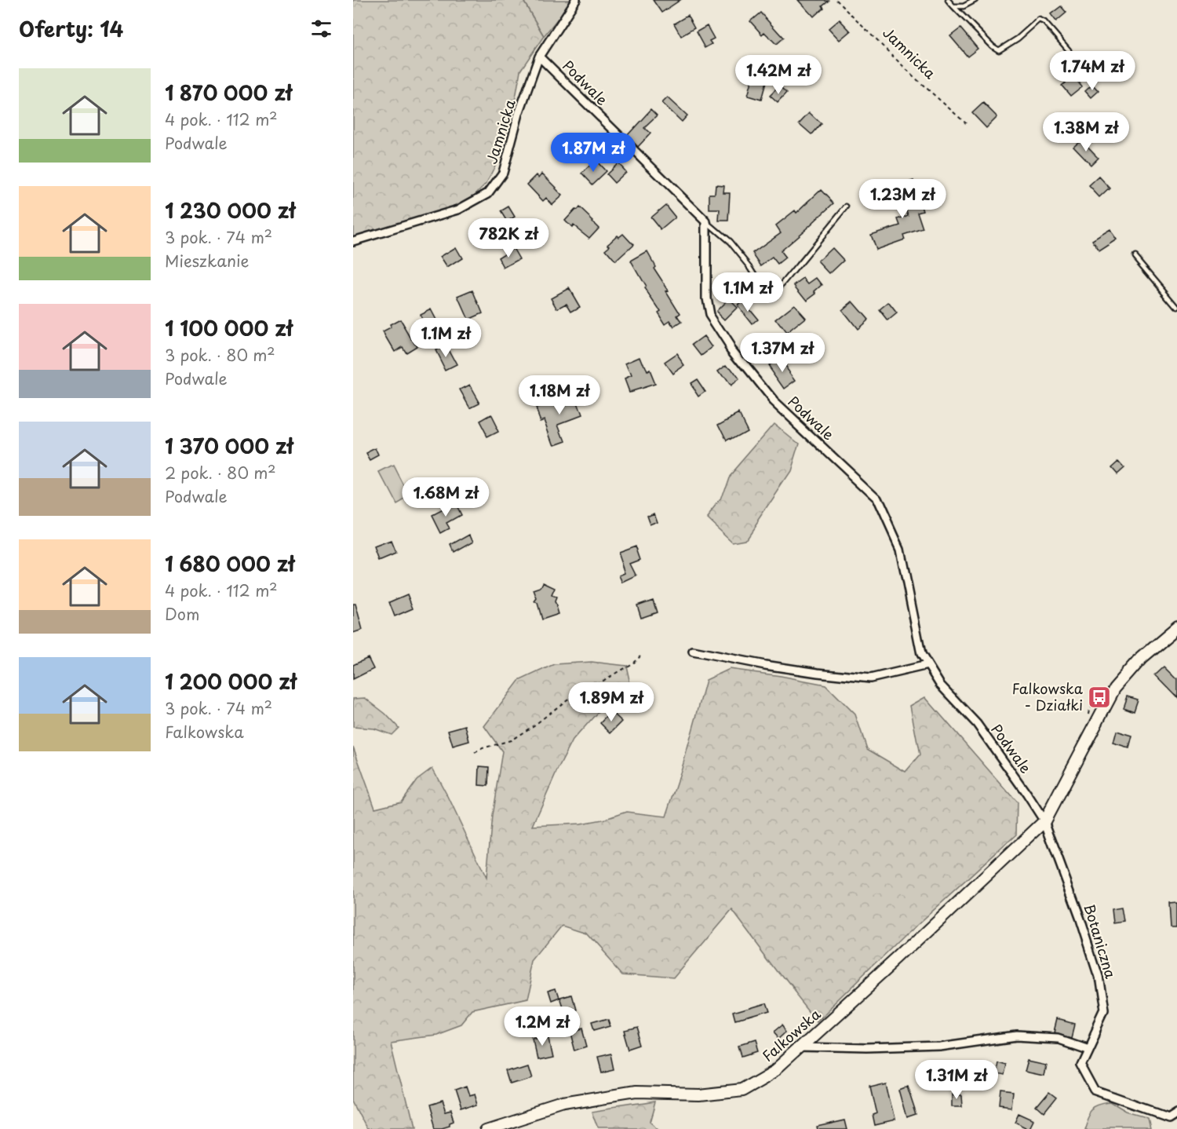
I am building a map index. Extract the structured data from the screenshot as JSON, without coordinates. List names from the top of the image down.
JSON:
{
  "streets": {
    "street": [
      "Jamnicka",
      "Podwale",
      "Botaniczna",
      "Falkowska"
    ]
  },
  "crossings": [
    ["Jamnicka", "Podwale"],
    ["Podwale", "Botaniczna"],
    ["Podwale", "Falkowska"],
    ["Botaniczna", "Falkowska"]
  ],
  "places": {
    "bus stop": ["Falkowska - Działki"]
  },
  "page": {
    "heading": "Oferty: 14",
    "price": [
      "1.74M zł",
      "1.42M zł",
      "1.38M zł",
      "1.87M zł",
      "1.23M zł",
      "782K zł",
      "1.1M zł",
      "1.1M zł",
      "1.37M zł",
      "1.18M zł",
      "1.68M zł",
      "1.89M zł",
      "1.2M zł",
      "1.31M zł"
    ],
    "list": [
      {
        "name": "1 870 000 zł",
        "note": "4 pok. · 112 m² · Podwale"
      },
      {
        "name": "1 230 000 zł",
        "note": "3 pok. · 74 m² · Mieszkanie"
      },
      {
        "name": "1 100 000 zł",
        "note": "3 pok. · 80 m² · Podwale"
      },
      {
        "name": "1 370 000 zł",
        "note": "2 pok. · 80 m² · Podwale"
      },
      {
        "name": "1 680 000 zł",
        "note": "4 pok. · 112 m² · Dom"
      },
      {
        "name": "1 200 000 zł",
        "note": "3 pok. · 74 m² · Falkowska"
      }
    ]
  }
}
